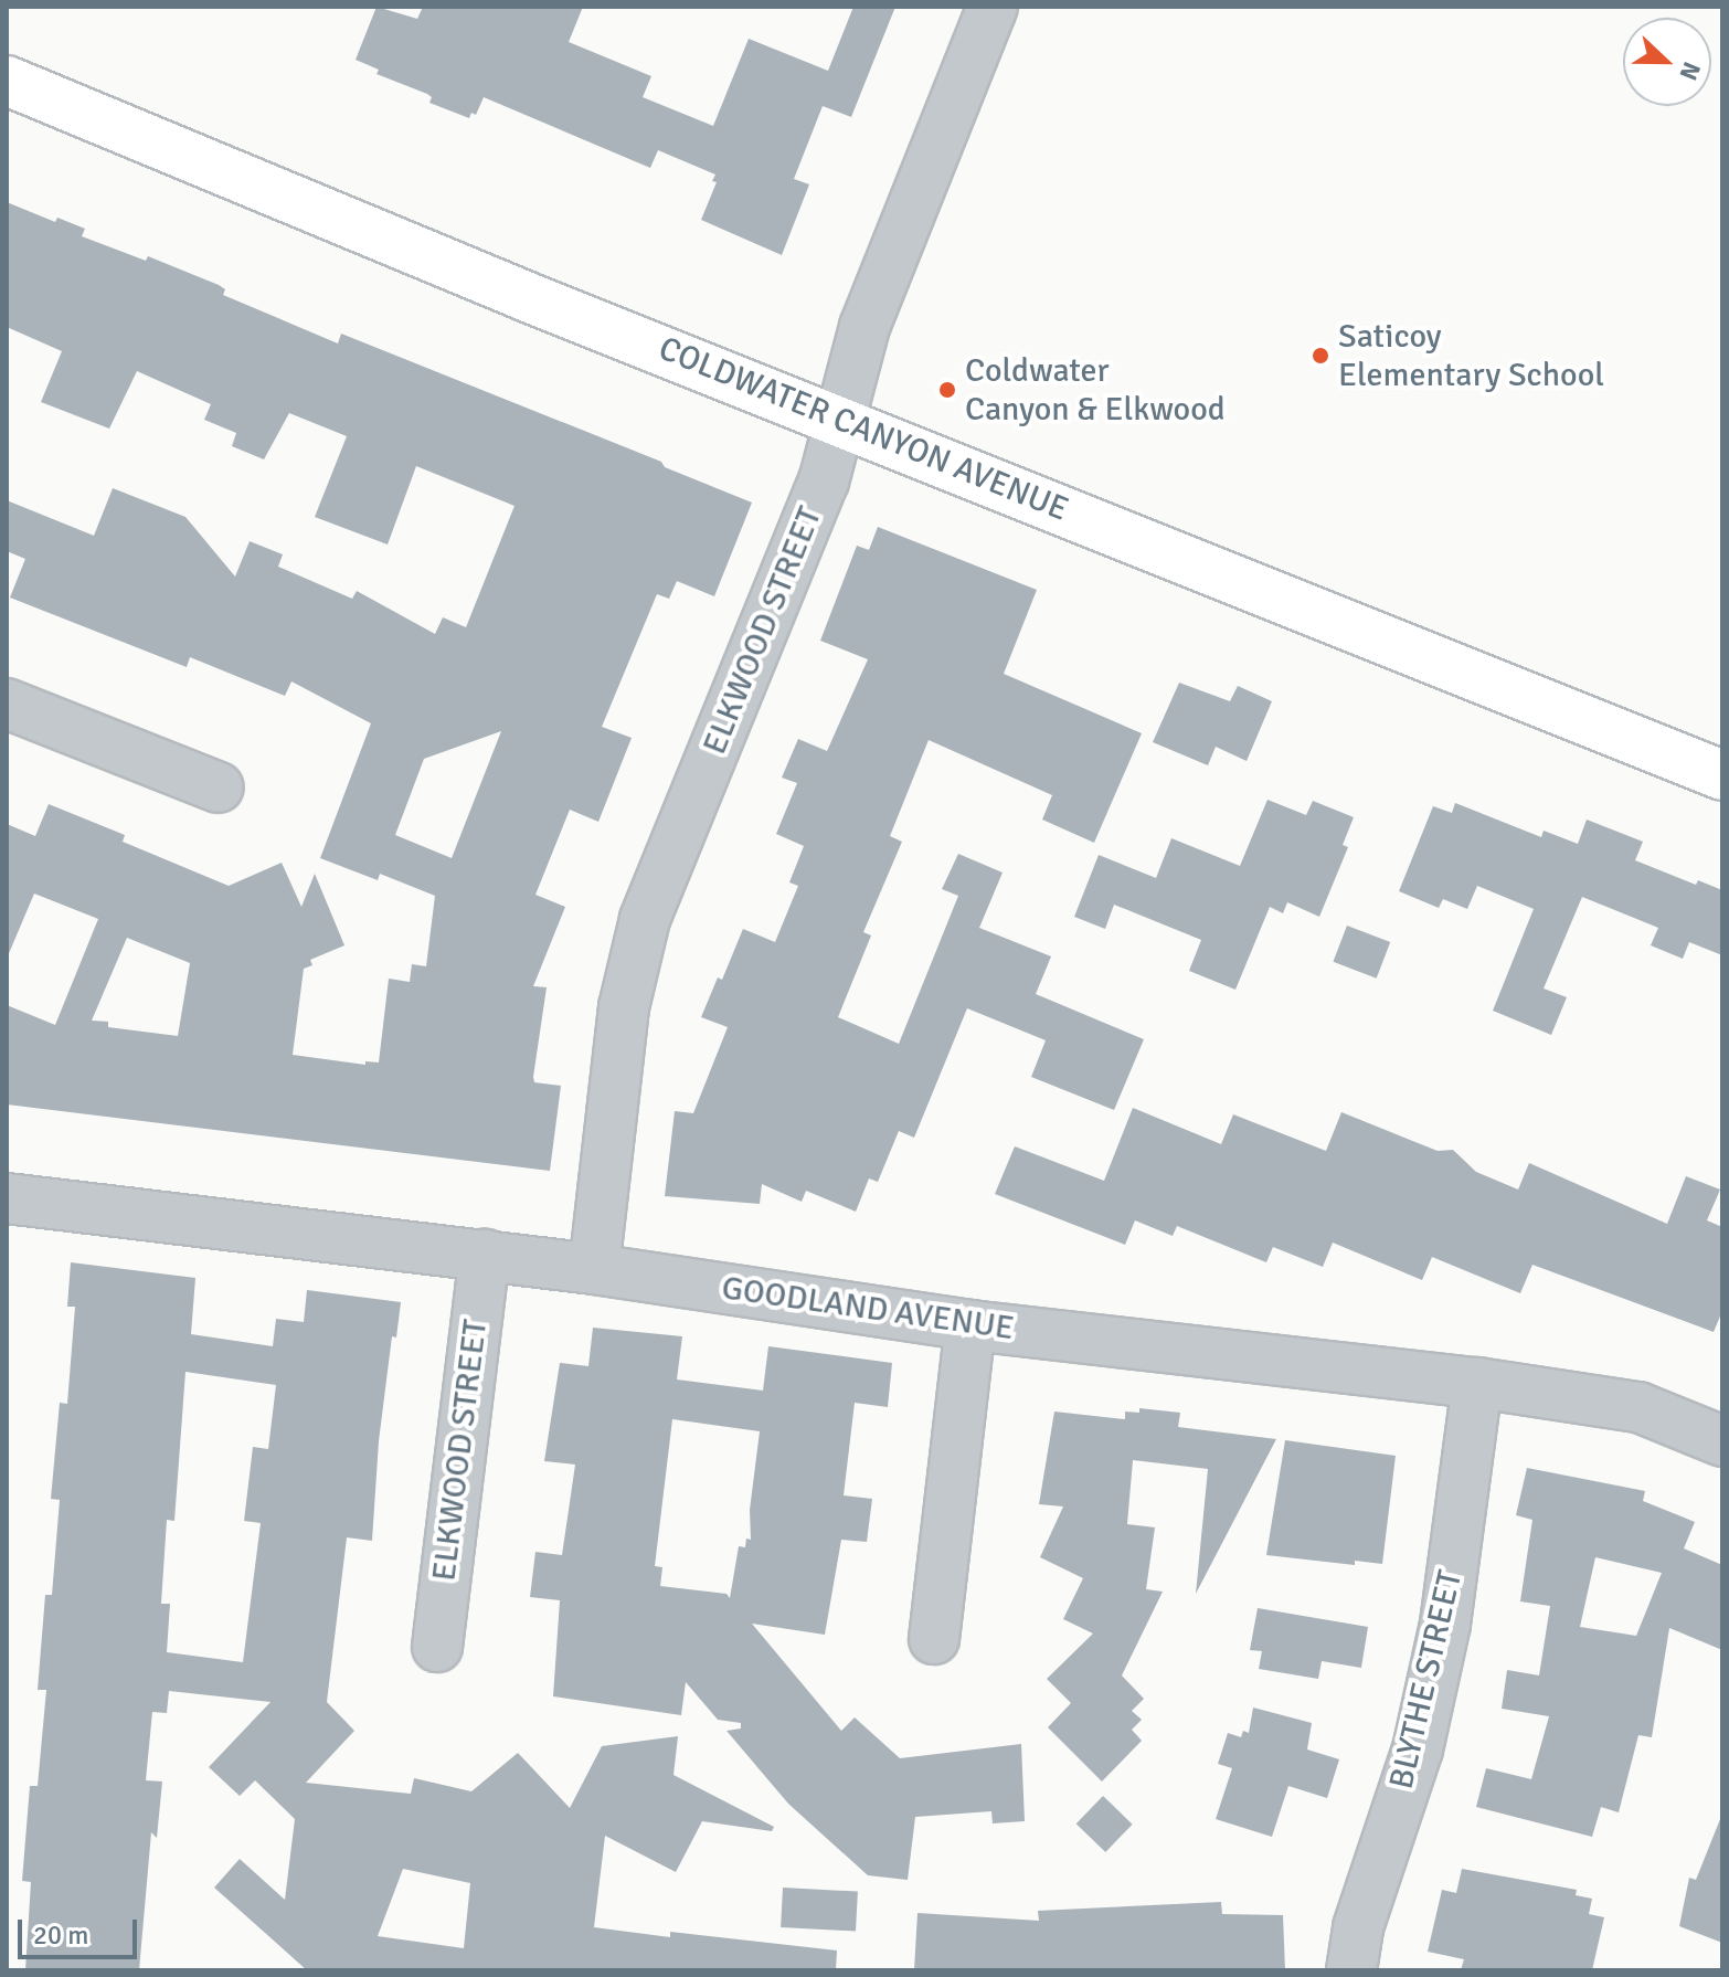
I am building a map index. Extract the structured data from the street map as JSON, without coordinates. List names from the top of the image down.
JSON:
{
  "streets": {
    "main road": ["COLDWATER CANYON AVENUE"],
    "street": ["ELKWOOD STREET", "GOODLAND AVENUE", "BLYTHE STREET"]
  },
  "crossings": [
    ["COLDWATER CANYON AVENUE", "ELKWOOD STREET"],
    ["ELKWOOD STREET", "GOODLAND AVENUE"],
    ["GOODLAND AVENUE", "BLYTHE STREET"]
  ],
  "places": ["Saticoy Elementary School", "Coldwater Canyon & Elkwood"],
  "scale_bar": "20 m",
  "north": "right"
}
